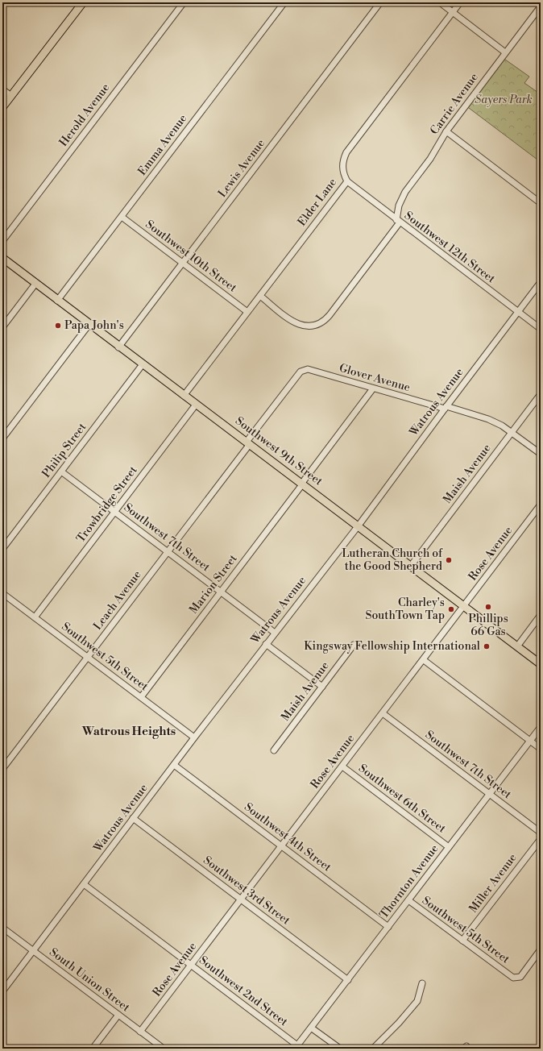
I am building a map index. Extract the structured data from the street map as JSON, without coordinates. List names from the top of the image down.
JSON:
{
  "streets": {
    "main road": ["Southwest 9th Street"],
    "street": [
      "Carrie Avenue",
      "Herold Avenue",
      "Emma Avenue",
      "Lewis Avenue",
      "Elder Lane",
      "Southwest 12th Street",
      "Southwest 10th Street",
      "Glover Avenue",
      "Watrous Avenue",
      "Philip Street",
      "Maish Avenue",
      "Trowbridge Street",
      "Southwest 7th Street",
      "Rose Avenue",
      "Marion Street",
      "Leach Avenue",
      "Southwest 5th Street",
      "Southwest 6th Street",
      "Southwest 4th Street",
      "Thornton Avenue",
      "Miller Avenue",
      "Southwest 3rd Street",
      "South Union Street",
      "Southwest 2nd Street"
    ]
  },
  "crossings": [
    ["Carrie Avenue", "Elder Lane"],
    ["Carrie Avenue", "Southwest 12th Street"],
    ["Emma Avenue", "Southwest 10th Street"],
    ["Emma Avenue", "Southwest 9th Street"],
    ["Lewis Avenue", "Southwest 10th Street"],
    ["Lewis Avenue", "Southwest 9th Street"],
    ["Elder Lane", "Southwest 12th Street"],
    ["Elder Lane", "Southwest 10th Street"],
    ["Elder Lane", "Southwest 9th Street"],
    ["Southwest 12th Street", "Watrous Avenue"],
    ["Glover Avenue", "Watrous Avenue"],
    ["Glover Avenue", "Maish Avenue"],
    ["Glover Avenue", "Marion Street"],
    ["Glover Avenue", "Leach Avenue"],
    ["Watrous Avenue", "Southwest 9th Street"],
    ["Watrous Avenue", "Southwest 7th Street"],
    ["Watrous Avenue", "Southwest 5th Street"],
    ["Watrous Avenue", "Southwest 4th Street"],
    ["Watrous Avenue", "Southwest 3rd Street"],
    ["Watrous Avenue", "South Union Street"],
    ["Watrous Avenue", "Southwest 2nd Street"],
    ["Philip Street", "Southwest 9th Street"],
    ["Philip Street", "Southwest 7th Street"],
    ["Southwest 9th Street", "Maish Avenue"],
    ["Southwest 9th Street", "Trowbridge Street"],
    ["Southwest 9th Street", "Rose Avenue"],
    ["Southwest 9th Street", "Marion Street"],
    ["Southwest 9th Street", "Leach Avenue"],
    ["Trowbridge Street", "Southwest 7th Street"],
    ["Trowbridge Street", "Southwest 5th Street"],
    ["Southwest 7th Street", "Rose Avenue"],
    ["Southwest 7th Street", "Marion Street"],
    ["Southwest 7th Street", "Leach Avenue"],
    ["Southwest 7th Street", "Thornton Avenue"],
    ["Rose Avenue", "Southwest 6th Street"],
    ["Rose Avenue", "Southwest 4th Street"],
    ["Rose Avenue", "Southwest 3rd Street"],
    ["Rose Avenue", "South Union Street"],
    ["Rose Avenue", "Southwest 2nd Street"],
    ["Marion Street", "Southwest 5th Street"],
    ["Leach Avenue", "Southwest 5th Street"],
    ["Southwest 5th Street", "Thornton Avenue"],
    ["Southwest 5th Street", "Miller Avenue"],
    ["Southwest 6th Street", "Thornton Avenue"],
    ["Southwest 4th Street", "Thornton Avenue"],
    ["Thornton Avenue", "Southwest 3rd Street"],
    ["Thornton Avenue", "Southwest 2nd Street"]
  ],
  "districts": ["Watrous Heights"],
  "parks": ["Sayers Park"],
  "places": [
    "Papa John's",
    "Lutheran Church of the Good Shepherd",
    "Phillips 66 Gas",
    "Charley's SouthTown Tap",
    "Kingsway Fellowship International"
  ]
}
